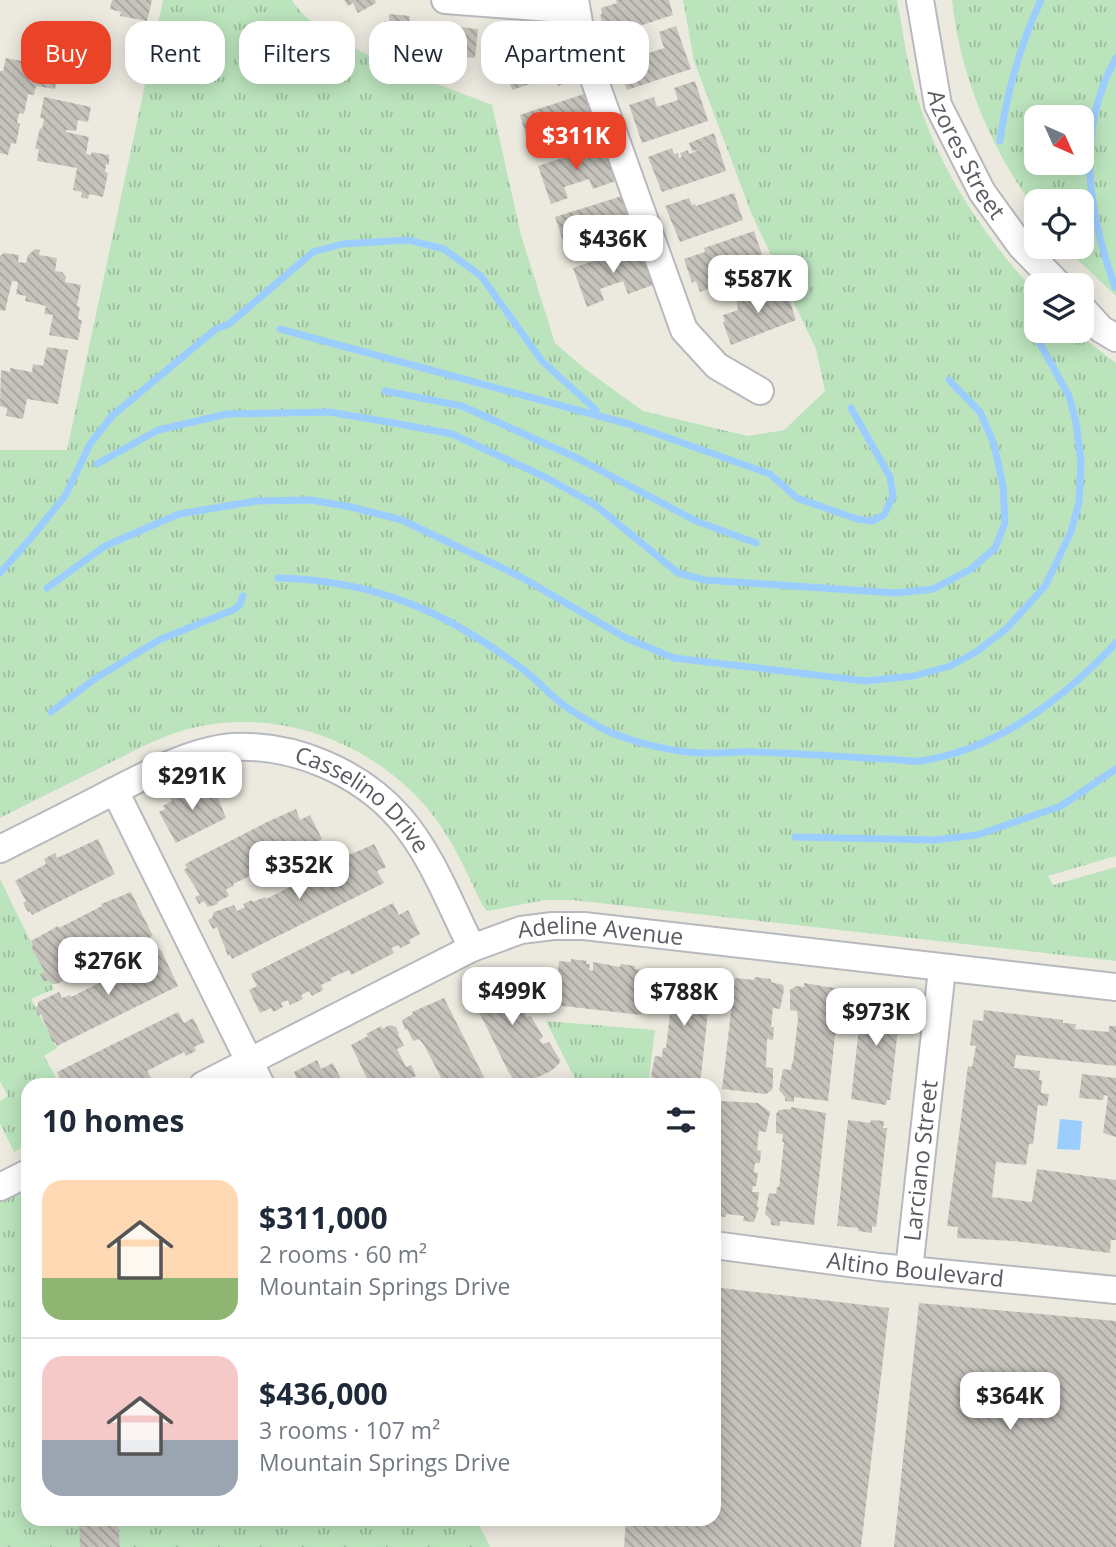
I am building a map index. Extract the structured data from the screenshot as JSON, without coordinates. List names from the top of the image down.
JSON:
{
  "streets": {
    "street": [
      "Azores Street",
      "Casselino Drive",
      "Adeline Avenue",
      "Larciano Street",
      "Altino Boulevard"
    ]
  },
  "crossings": [
    ["Casselino Drive", "Adeline Avenue"],
    ["Adeline Avenue", "Larciano Street"],
    ["Larciano Street", "Altino Boulevard"]
  ],
  "north": "bottom right",
  "page": {
    "chip": [
      "Buy",
      "Rent",
      "Filters",
      "New",
      "Apartment"
    ],
    "price": [
      "$311K",
      "$436K",
      "$587K",
      "$291K",
      "$352K",
      "$276K",
      "$499K",
      "$788K",
      "$973K",
      "$364K"
    ],
    "heading": "10 homes",
    "list": [
      {
        "name": "$311,000",
        "note": "2 rooms · 60 m² · Mountain Springs Drive"
      },
      {
        "name": "$436,000",
        "note": "3 rooms · 107 m² · Mountain Springs Drive"
      }
    ]
  }
}
